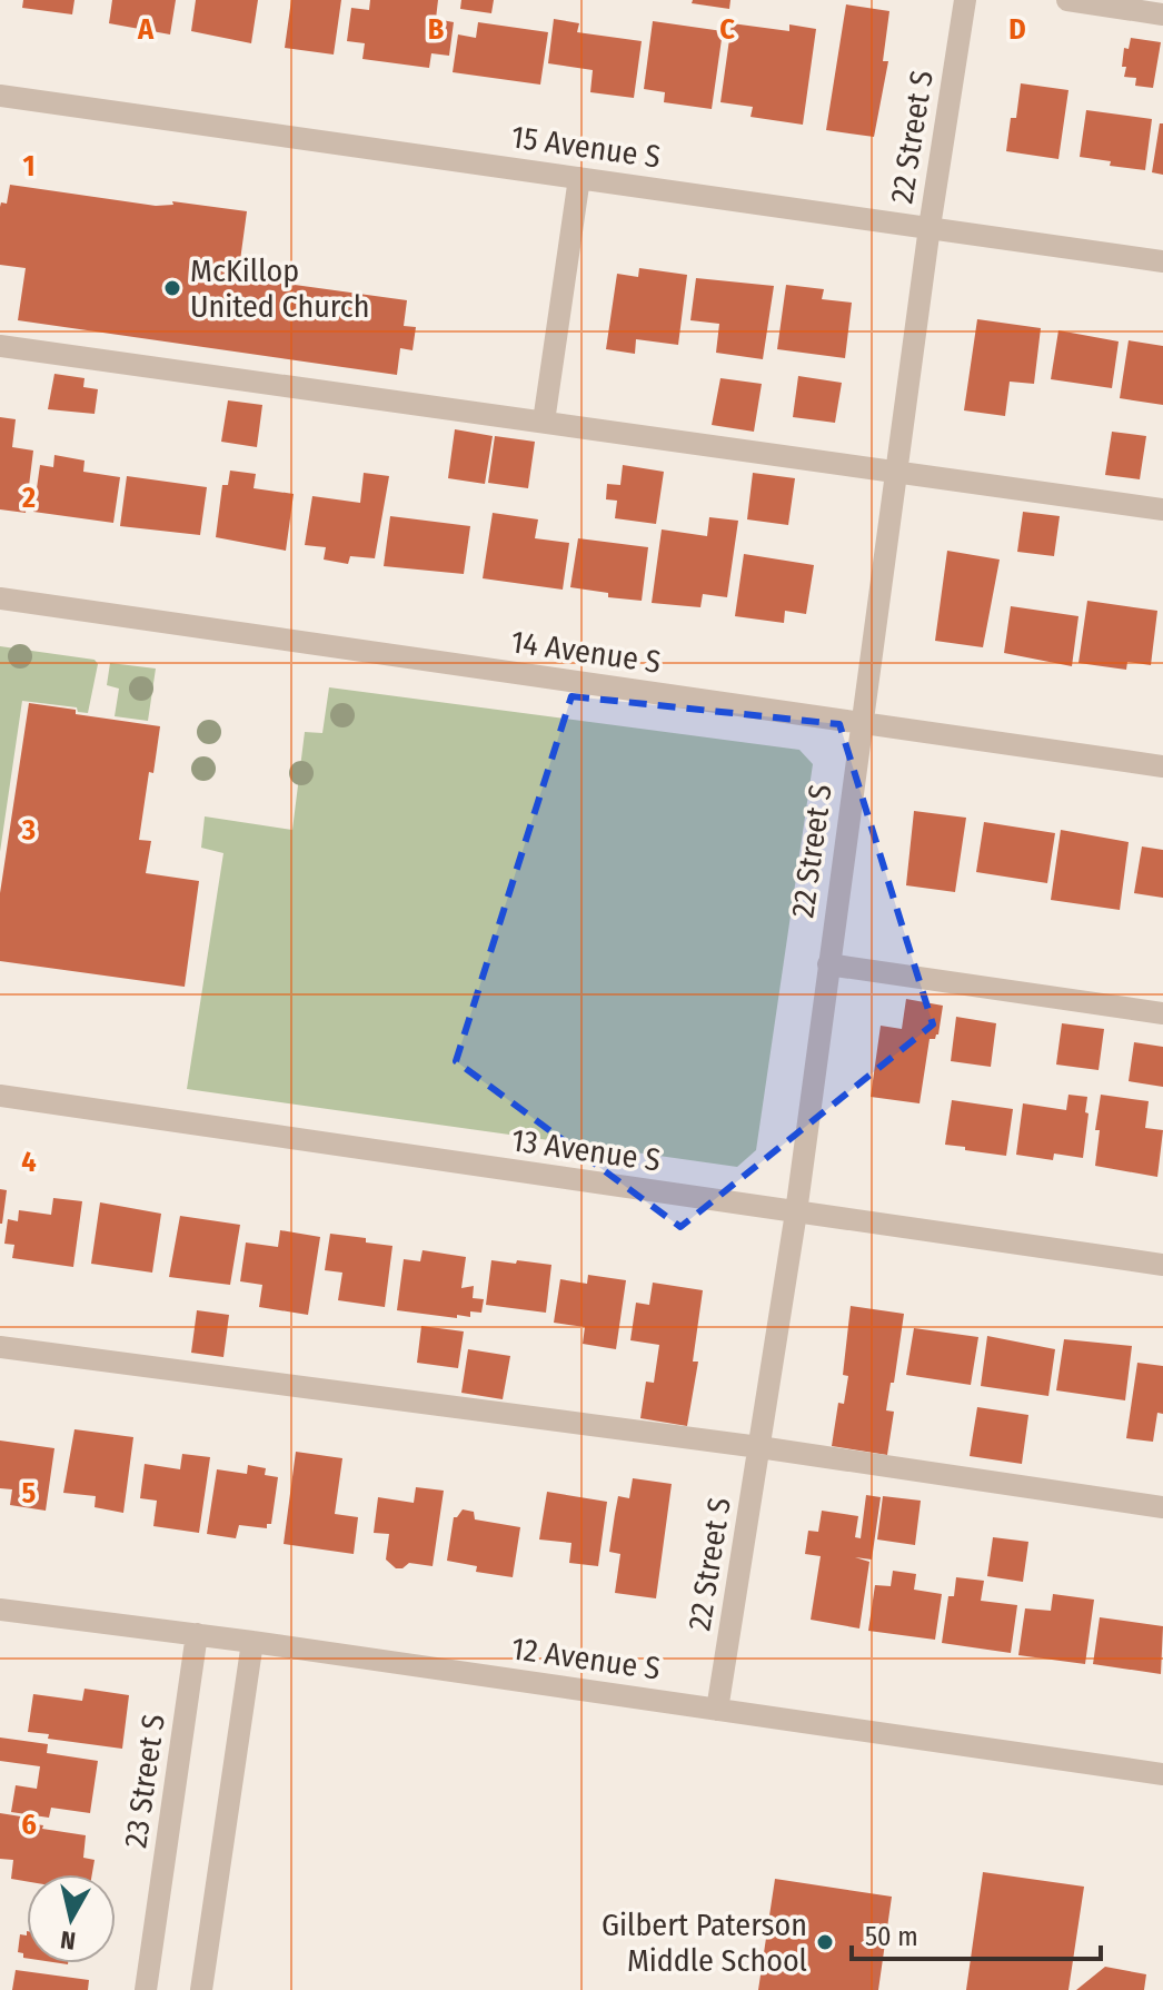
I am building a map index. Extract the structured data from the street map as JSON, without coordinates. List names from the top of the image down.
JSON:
{
  "streets": {
    "street": [
      "22 Street S",
      "15 Avenue S",
      "14 Avenue S",
      "13 Avenue S",
      "12 Avenue S",
      "23 Street S"
    ]
  },
  "crossings": [
    ["22 Street S", "15 Avenue S"],
    ["22 Street S", "14 Avenue S"],
    ["22 Street S", "13 Avenue S"],
    ["22 Street S", "12 Avenue S"],
    ["12 Avenue S", "23 Street S"]
  ],
  "places": ["McKillop United Church", "Gilbert Paterson Middle School"],
  "scale_bar": "50 m",
  "north": "bottom",
  "grid": {
    "columns": [
      "A",
      "B",
      "C",
      "D"
    ],
    "rows": [
      "1",
      "2",
      "3",
      "4",
      "5",
      "6"
    ]
  }
}
